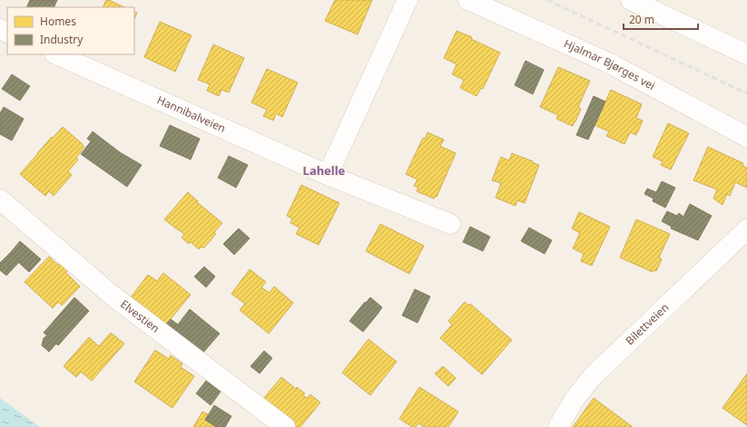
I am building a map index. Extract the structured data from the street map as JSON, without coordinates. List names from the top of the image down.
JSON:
{
  "streets": {
    "street": [
      "Hjalmar Bjørges vei",
      "Hannibalveien",
      "Elvestien",
      "Bilettveien"
    ]
  },
  "districts": ["Lahelle"],
  "legend": ["Homes", "Industry"],
  "scale_bar": "20 m"
}
